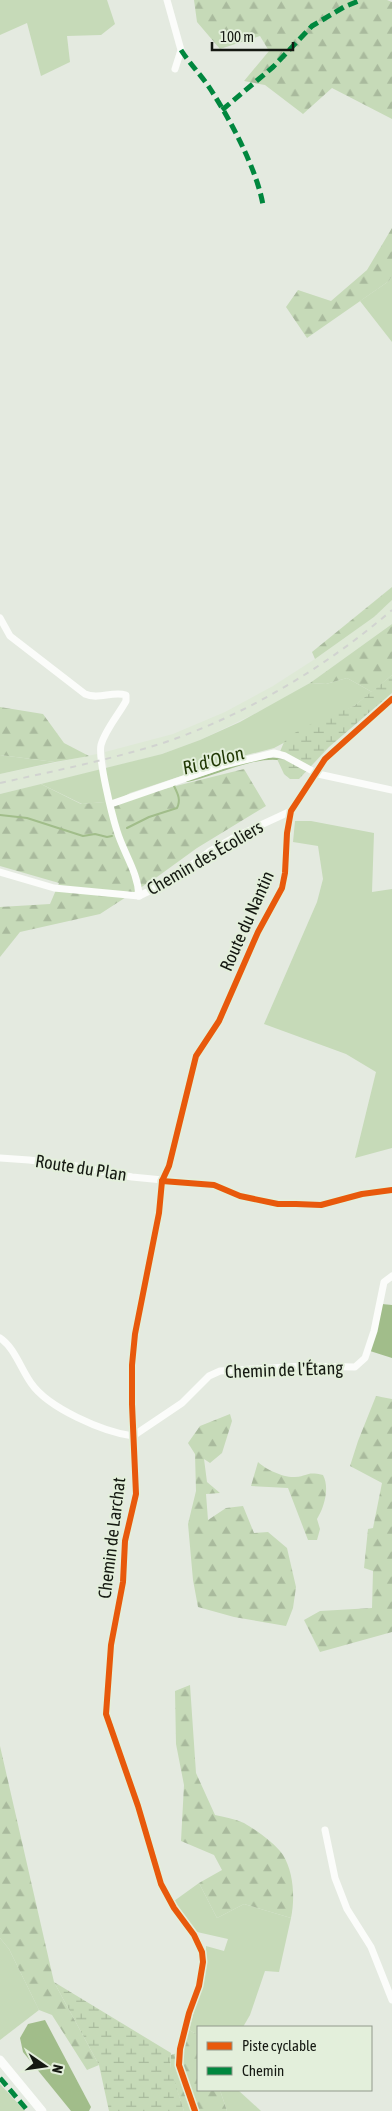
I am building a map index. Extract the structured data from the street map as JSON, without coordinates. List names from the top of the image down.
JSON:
{
  "streets": {
    "street": [
      "Chemin des Écoliers",
      "Route du Nantin",
      "Route du Plan",
      "Chemin de l'Étang",
      "Chemin de Larchat"
    ]
  },
  "crossings": [
    ["Chemin des Écoliers", "Route du Nantin"],
    ["Route du Nantin", "Route du Plan"],
    ["Route du Nantin", "Chemin de Larchat"],
    ["Route du Plan", "Chemin de Larchat"],
    ["Chemin de l'Étang", "Chemin de Larchat"]
  ],
  "water": ["Ri d'Olon"],
  "legend": ["Piste cyclable", "Chemin"],
  "scale_bar": "100 m",
  "north": "right"
}
